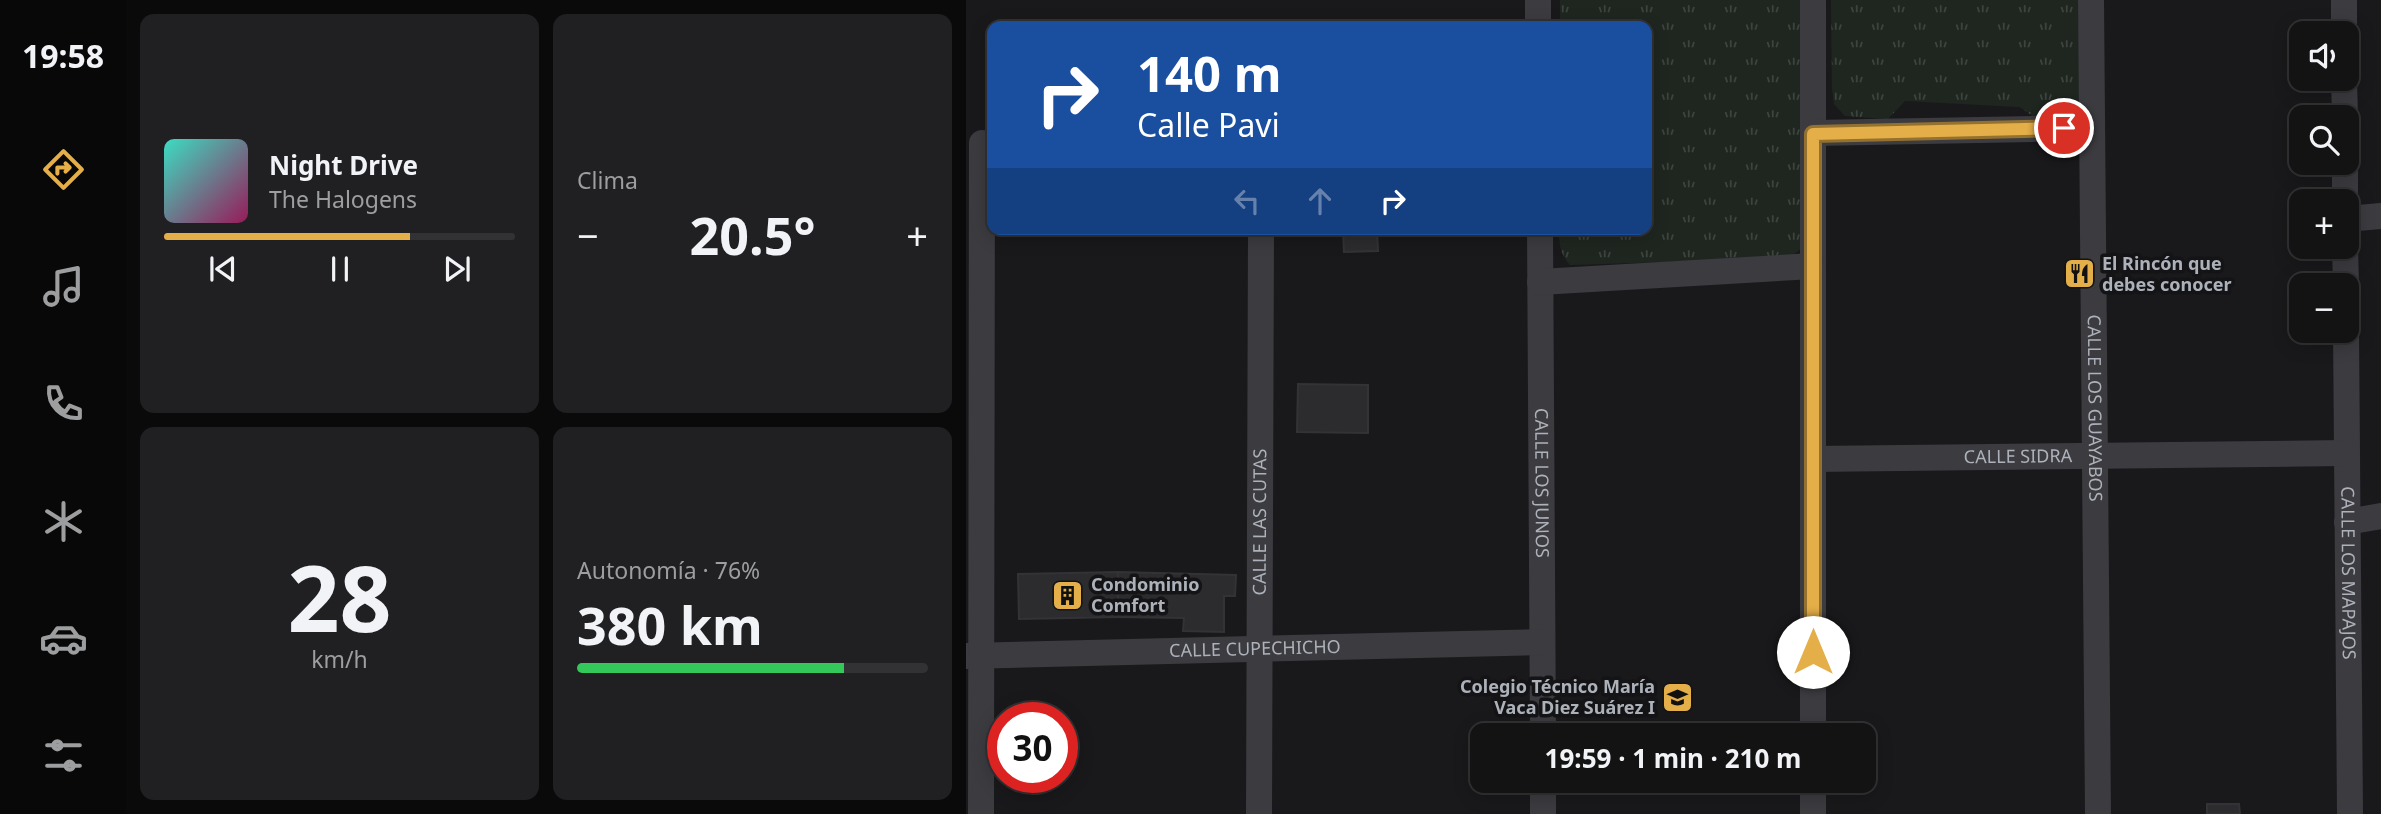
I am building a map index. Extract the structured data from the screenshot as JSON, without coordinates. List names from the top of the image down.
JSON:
{
  "streets": {
    "street": [
      "CALLE LOS GUAYABOS",
      "CALLE SIDRA",
      "CALLE LOS JUNOS",
      "CALLE LAS CUTAS",
      "CALLE LOS MAPAJOS",
      "CALLE CUPECHICHO"
    ]
  },
  "crossings": [
    ["CALLE LOS GUAYABOS", "CALLE SIDRA"],
    ["CALLE SIDRA", "CALLE LOS MAPAJOS"],
    ["CALLE LOS JUNOS", "CALLE CUPECHICHO"],
    ["CALLE LAS CUTAS", "CALLE CUPECHICHO"]
  ],
  "places": {
    "restaurant": ["El Rincón que debes conocer"],
    "building": ["Condominio Comfort"],
    "school or university": ["Colegio Técnico María Vaca Diez Suárez I"]
  },
  "page": {
    "tabs": "19:58",
    "tile": [
      "Clima",
      ["28", "km/h"],
      ["Autonomía · 76%", "380 km"]
    ],
    "map_buttons": ["+", "−"],
    "turn": ["140 m", "Calle Pavi"],
    "song": ["Night Drive", "The Halogens"],
    "heat": ["−", "20.5°", "+"],
    "limit": "30",
    "trip": "19:59 · 1 min · 210 m"
  }
}
